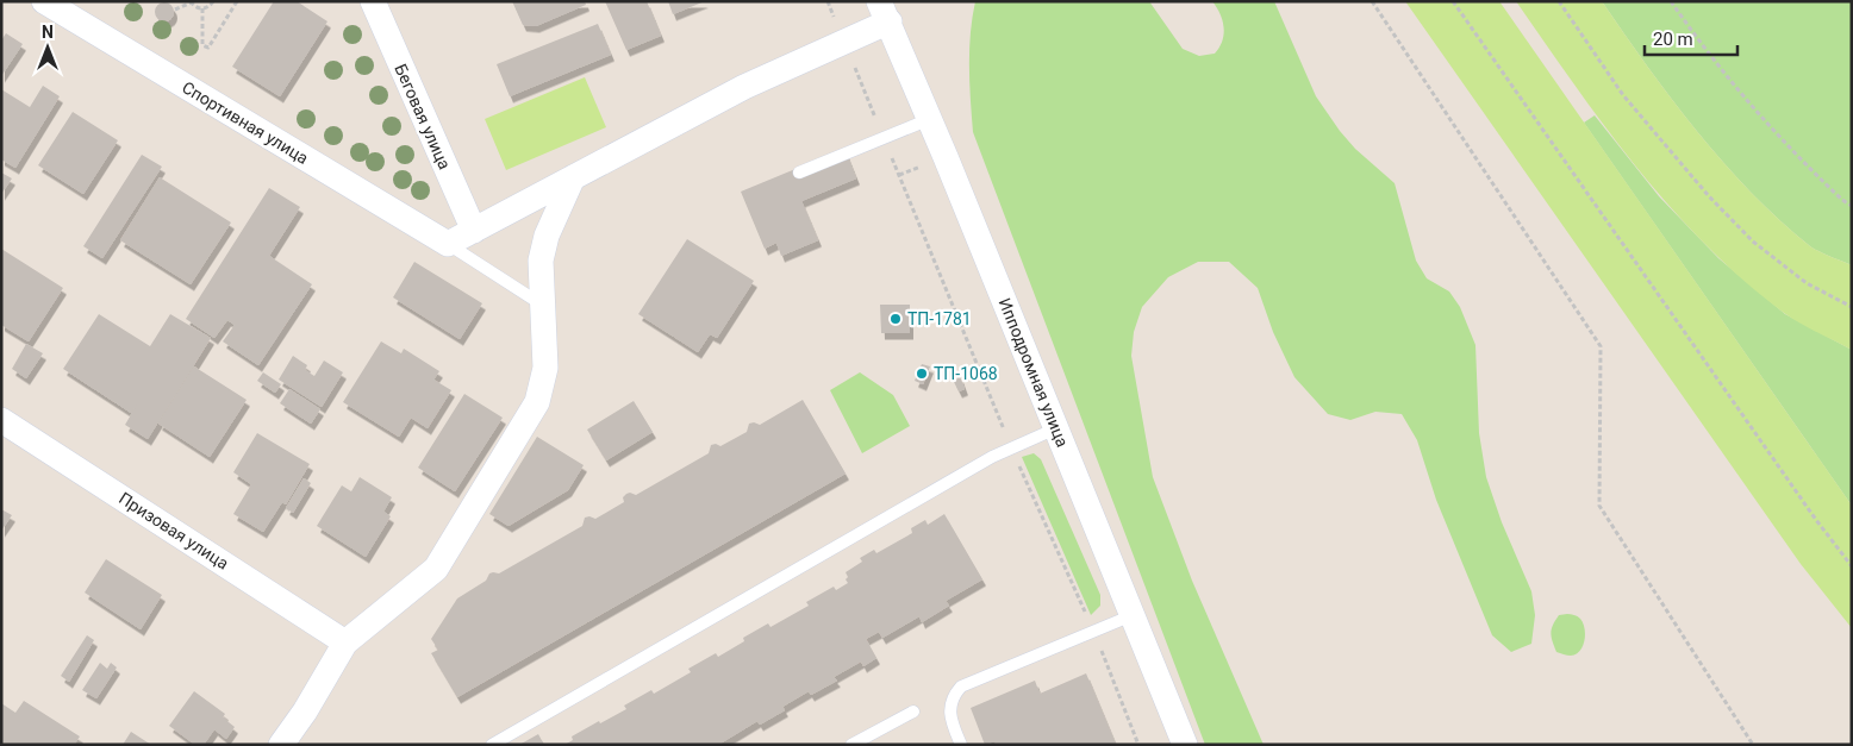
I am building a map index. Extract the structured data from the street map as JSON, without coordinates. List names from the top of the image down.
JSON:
{
  "streets": {
    "street": [
      "Беговая улица",
      "Спортивная улица",
      "Ипподромная улица",
      "Призовая улица"
    ]
  },
  "places": ["ТП-1781", "ТП-1068"],
  "scale_bar": "20 m",
  "north": "top"
}
